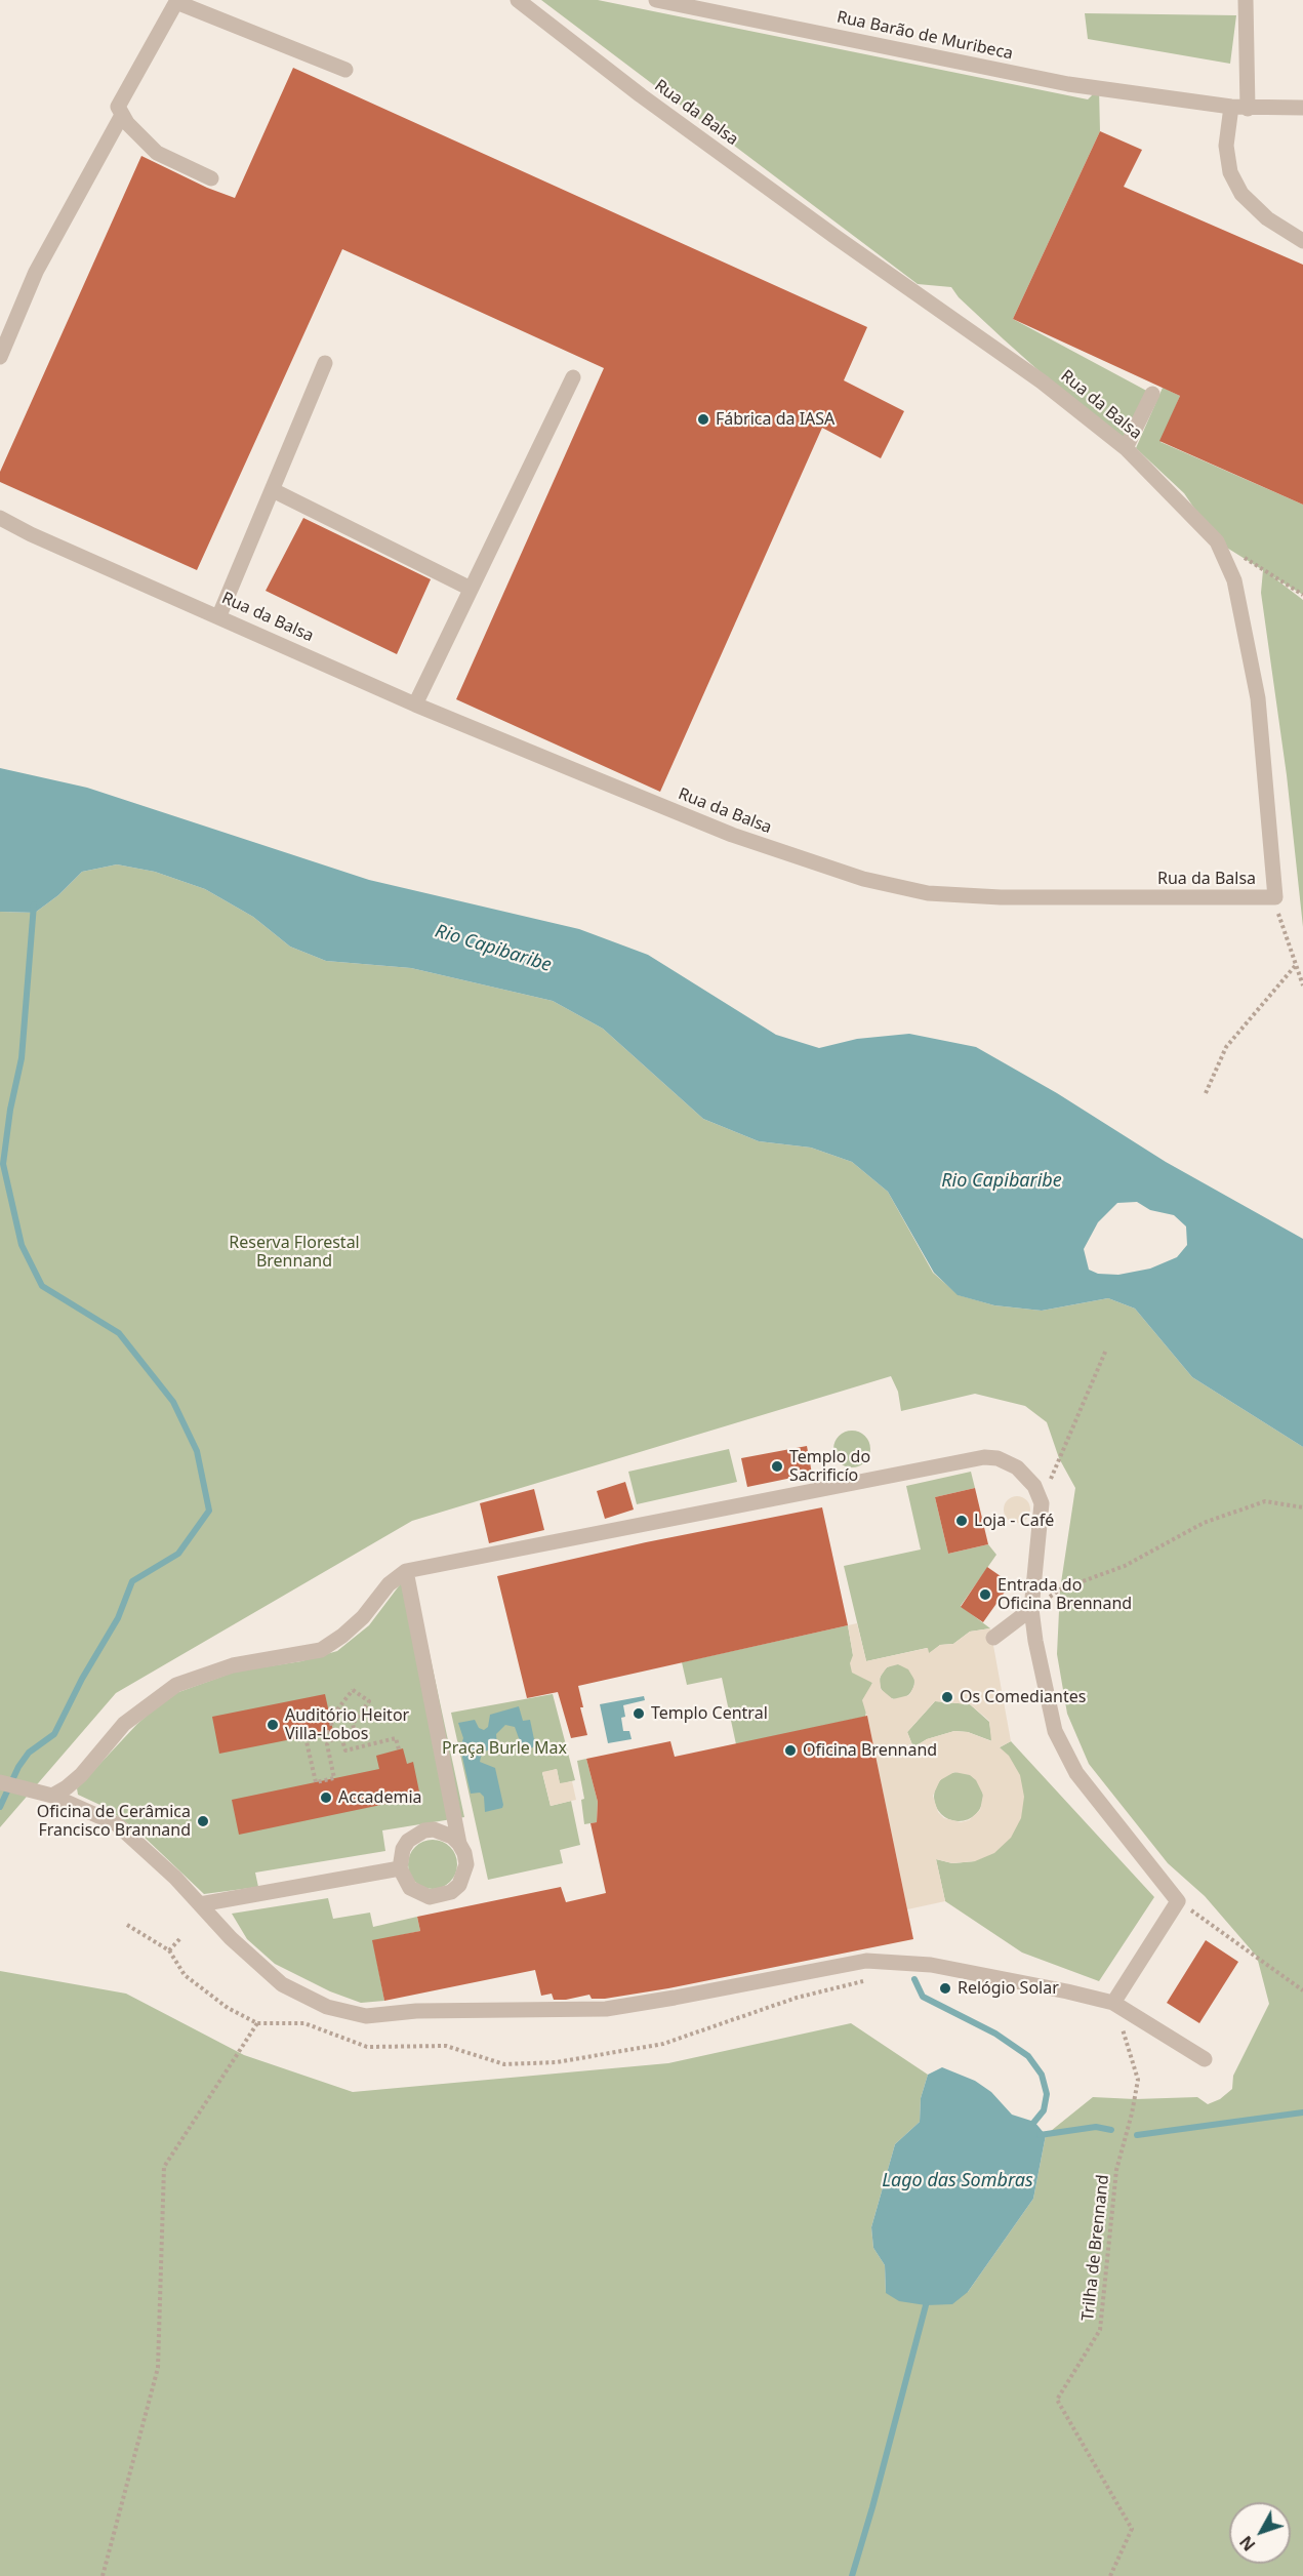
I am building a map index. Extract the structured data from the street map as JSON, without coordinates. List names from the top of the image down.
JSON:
{
  "streets": {
    "street": ["Rua Barão de Muribeca", "Rua da Balsa"],
    "path": ["Trilha de Brennand"]
  },
  "water": ["Rio Capibaribe", "Lago das Sombras"],
  "parks": ["Reserva Florestal Brennand", "Praça Burle Max"],
  "places": [
    "Fábrica da IASA",
    "Templo do Sacrificío",
    "Loja - Café",
    "Entrada do Oficina Brennand",
    "Os Comediantes",
    "Templo Central",
    "Auditório Heitor Villa-Lobos",
    "Oficina Brennand",
    "Accademia",
    "Oficina de Cerâmica Francisco Brannand",
    "Relógio Solar"
  ],
  "north": "bottom left"
}
